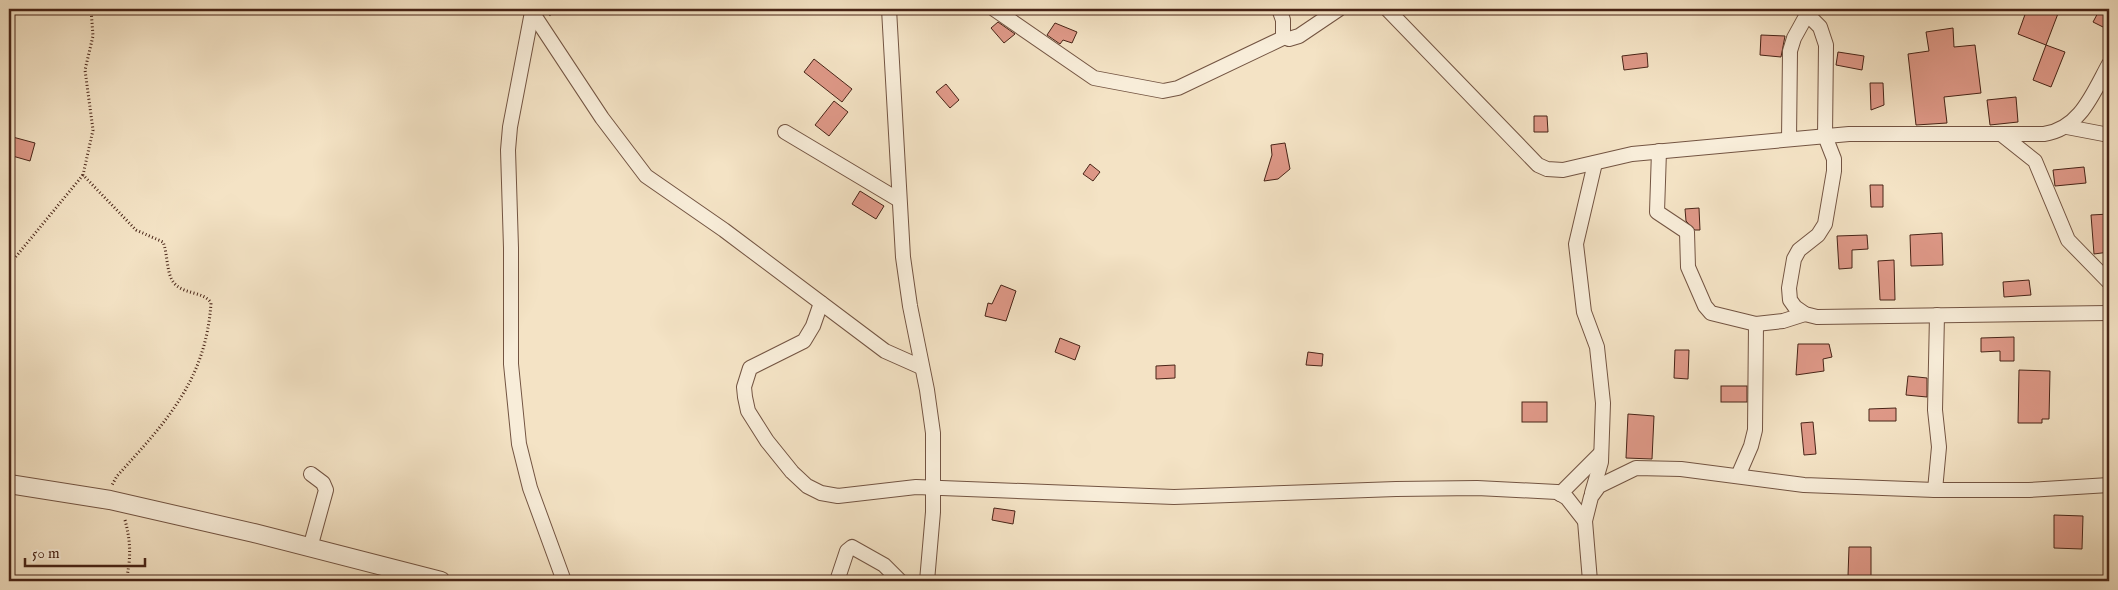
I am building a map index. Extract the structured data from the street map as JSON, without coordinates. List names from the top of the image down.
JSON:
{
  "scale_bar": "50 m"
}
